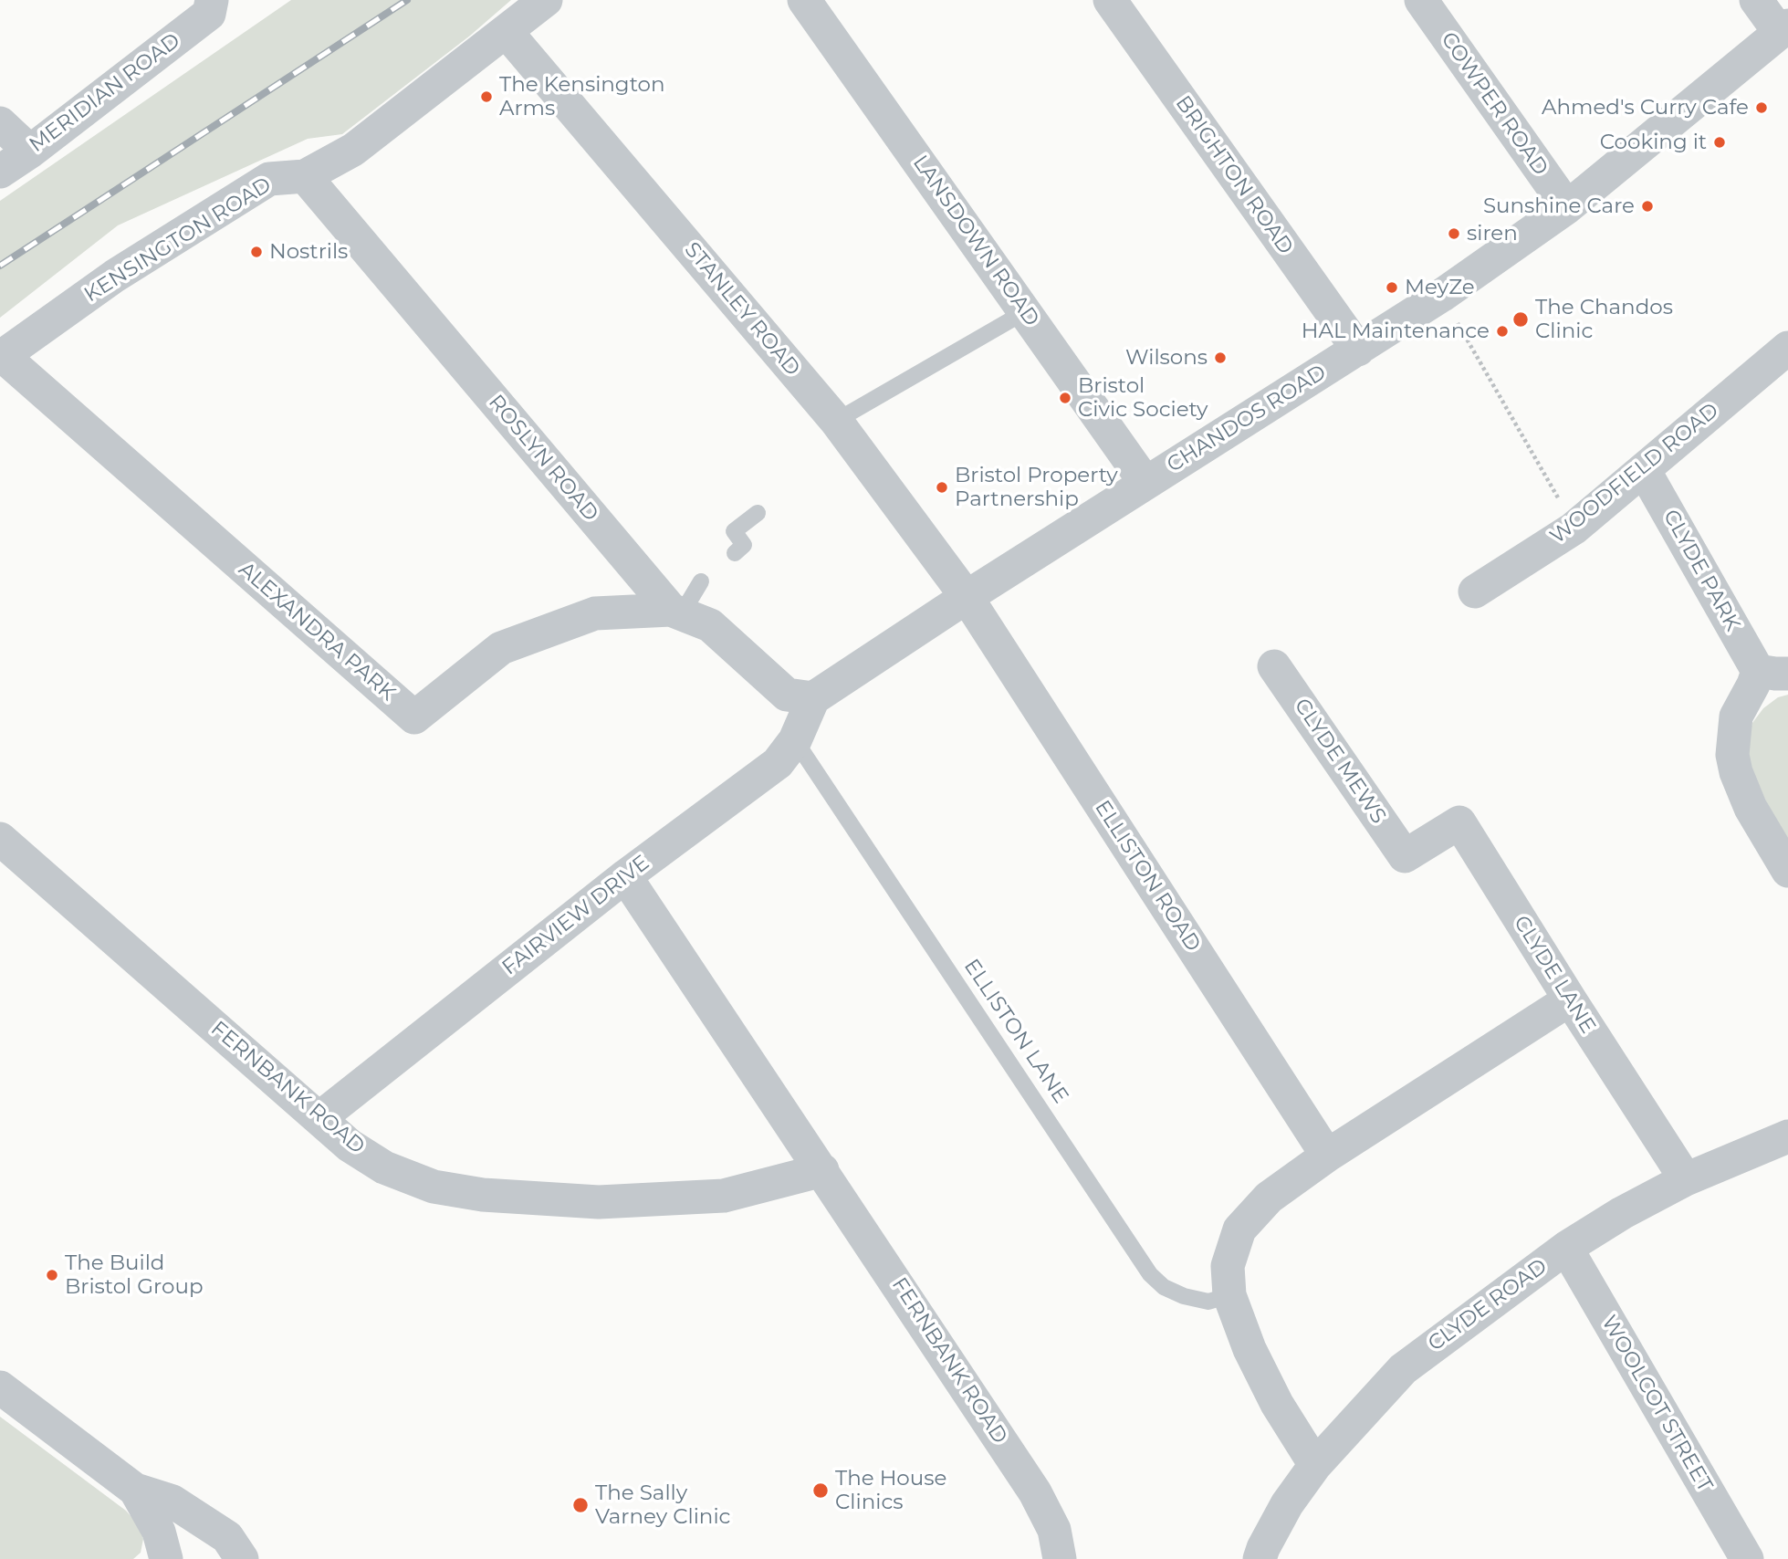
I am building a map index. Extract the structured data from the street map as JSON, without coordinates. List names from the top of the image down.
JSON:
{
  "streets": {
    "street": [
      "MERIDIAN ROAD",
      "COWPER ROAD",
      "BRIGHTON ROAD",
      "KENSINGTON ROAD",
      "LANSDOWN ROAD",
      "STANLEY ROAD",
      "CHANDOS ROAD",
      "ROSLYN ROAD",
      "WOODFIELD ROAD",
      "CLYDE PARK",
      "ALEXANDRA PARK",
      "CLYDE MEWS",
      "ELLISTON ROAD",
      "FAIRVIEW DRIVE",
      "CLYDE LANE",
      "FERNBANK ROAD",
      "CLYDE ROAD",
      "WOOLCOT STREET"
    ],
    "lane": ["ELLISTON LANE"]
  },
  "crossings": [
    ["COWPER ROAD", "CHANDOS ROAD"],
    ["BRIGHTON ROAD", "CHANDOS ROAD"],
    ["KENSINGTON ROAD", "STANLEY ROAD"],
    ["KENSINGTON ROAD", "ROSLYN ROAD"],
    ["KENSINGTON ROAD", "ALEXANDRA PARK"],
    ["LANSDOWN ROAD", "CHANDOS ROAD"],
    ["STANLEY ROAD", "CHANDOS ROAD"],
    ["STANLEY ROAD", "ELLISTON ROAD"],
    ["CHANDOS ROAD", "ROSLYN ROAD"],
    ["CHANDOS ROAD", "ELLISTON ROAD"],
    ["CHANDOS ROAD", "FAIRVIEW DRIVE"],
    ["ROSLYN ROAD", "ALEXANDRA PARK"],
    ["ROSLYN ROAD", "FAIRVIEW DRIVE"],
    ["WOODFIELD ROAD", "CLYDE PARK"],
    ["CLYDE MEWS", "CLYDE LANE"],
    ["FAIRVIEW DRIVE", "ELLISTON LANE"],
    ["FAIRVIEW DRIVE", "FERNBANK ROAD"],
    ["CLYDE LANE", "CLYDE ROAD"],
    ["CLYDE ROAD", "WOOLCOT STREET"]
  ],
  "places": [
    "The Kensington Arms",
    "Ahmed's Curry Cafe",
    "Cooking it",
    "Sunshine Care",
    "siren",
    "Nostrils",
    "MeyZe",
    "The Chandos Clinic",
    "HAL Maintenance",
    "Wilsons",
    "Bristol Civic Society",
    "Bristol Property Partnership",
    "The Build Bristol Group",
    "The House Clinics",
    "The Sally Varney Clinic"
  ]
}
